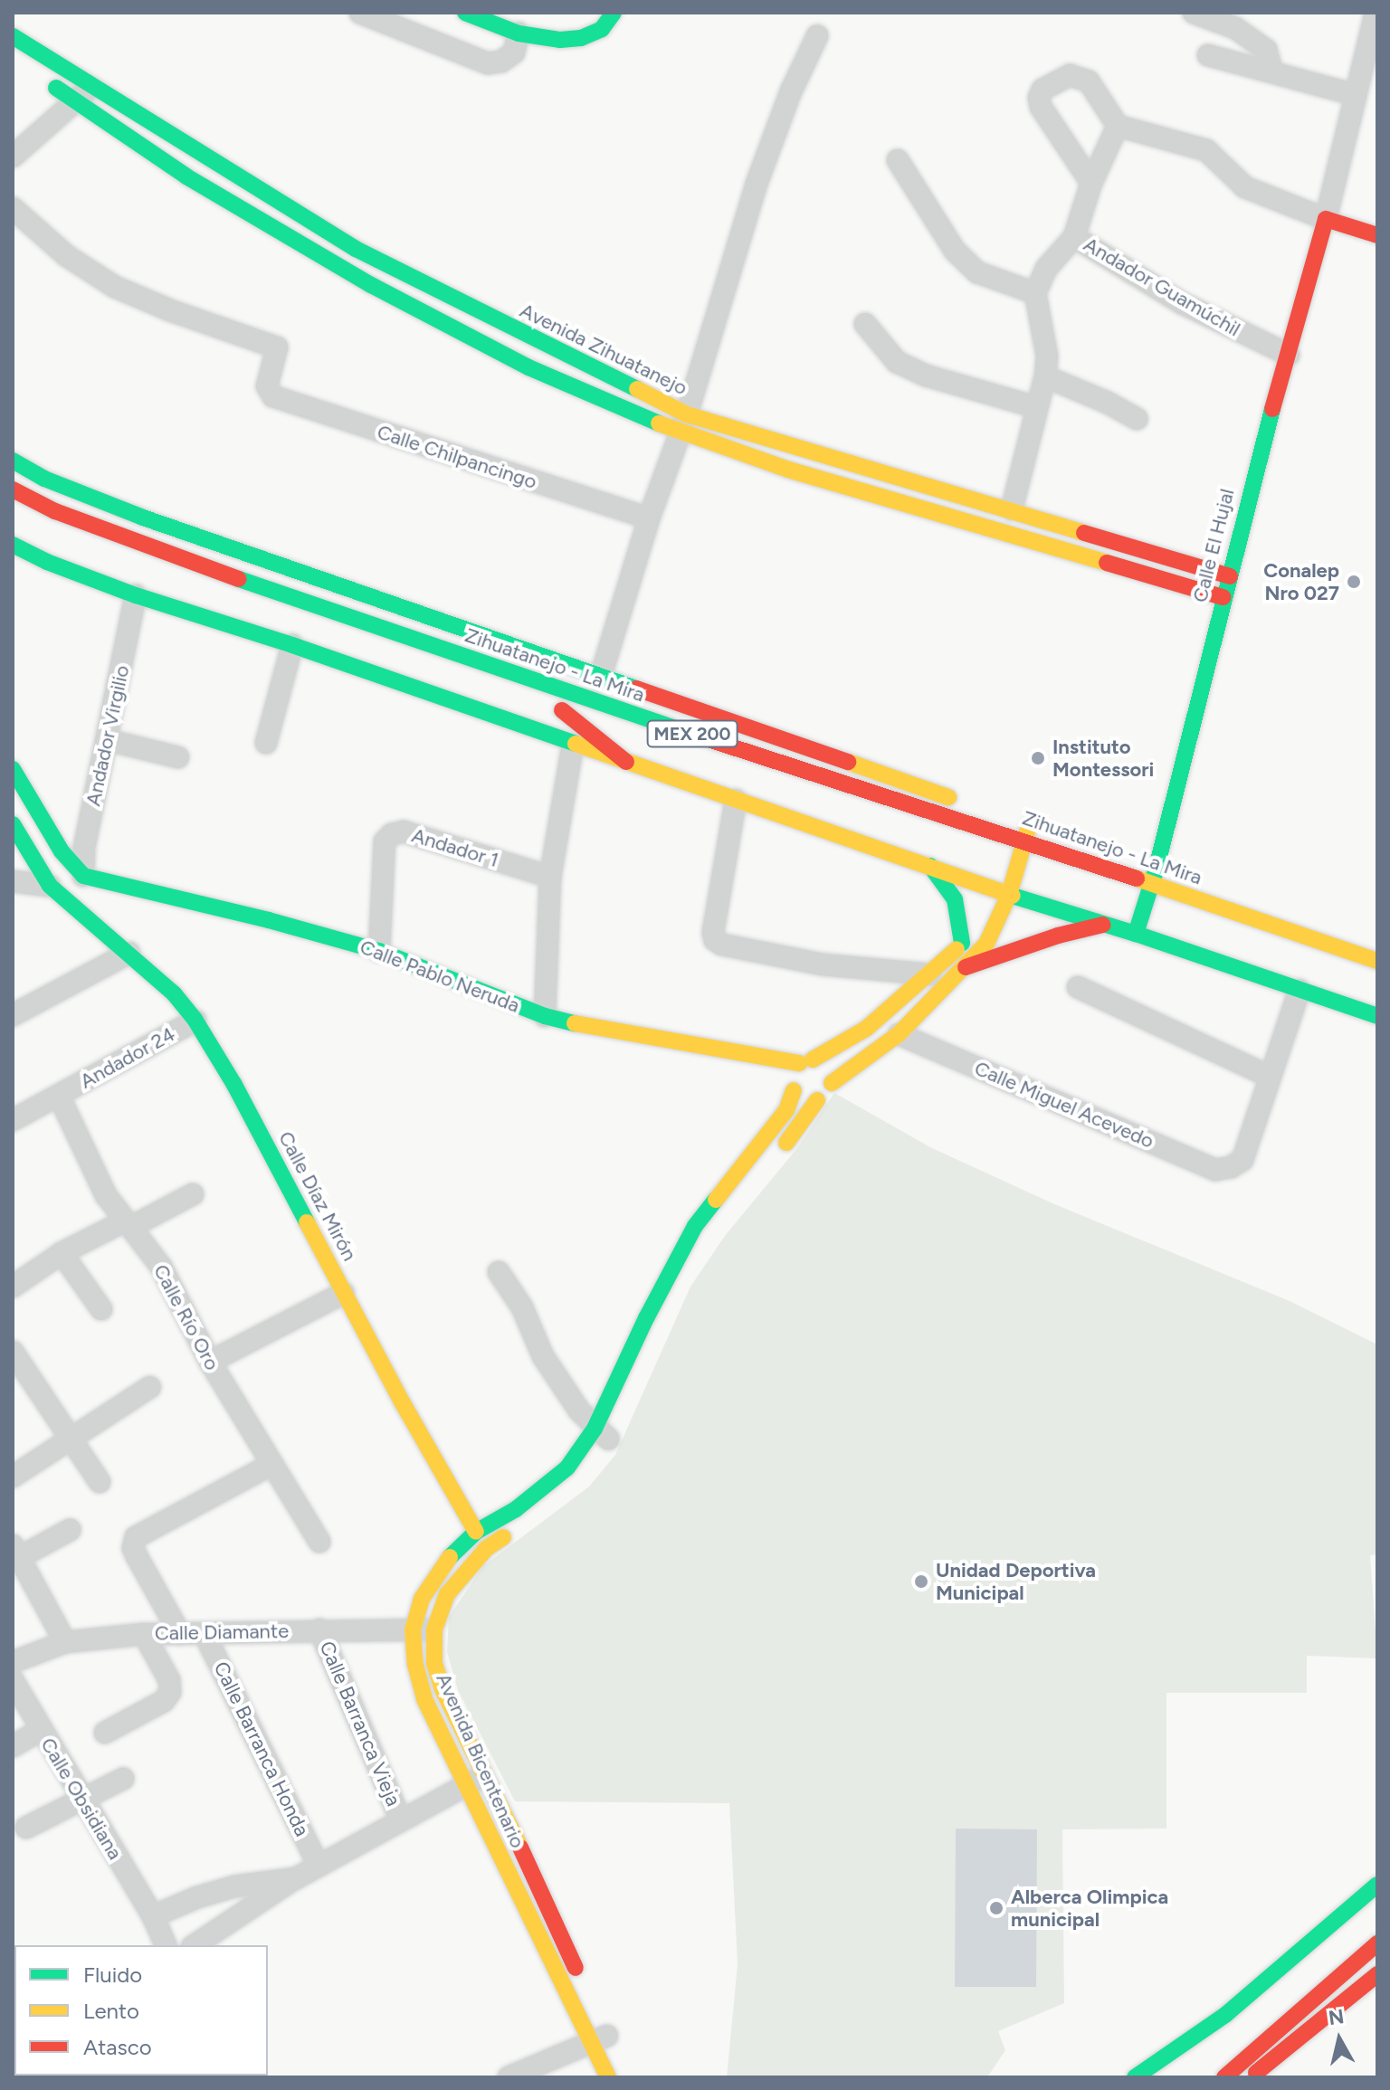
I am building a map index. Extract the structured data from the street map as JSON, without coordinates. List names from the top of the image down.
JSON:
{
  "streets": {
    "main road": [
      "Avenida Zihuatanejo",
      "Calle El Hujal",
      "Zihuatanejo - La Mira",
      "MEX 200",
      "Calle Pablo Neruda",
      "Calle Díaz Mirón",
      "Avenida Bicentenario"
    ],
    "street": [
      "Andador Guamúchil",
      "Calle Chilpancingo",
      "Andador Virgilio",
      "Andador 1",
      "Andador 24",
      "Calle Miguel Acevedo",
      "Calle Río Oro",
      "Calle Diamante",
      "Calle Barranca Vieja",
      "Calle Barranca Honda",
      "Calle Obsidiana"
    ]
  },
  "crossings": [
    ["Andador Guamúchil", "Calle El Hujal"],
    ["Avenida Zihuatanejo", "Calle El Hujal"],
    ["Calle El Hujal", "Zihuatanejo - La Mira"],
    ["Andador Virgilio", "Calle Pablo Neruda"],
    ["Andador 1", "Calle Pablo Neruda"],
    ["Andador 24", "Calle Díaz Mirón"],
    ["Andador 24", "Calle Río Oro"],
    ["Calle Díaz Mirón", "Avenida Bicentenario"],
    ["Calle Diamante", "Calle Barranca Vieja"],
    ["Calle Diamante", "Calle Barranca Honda"],
    ["Calle Diamante", "Avenida Bicentenario"]
  ],
  "places": [
    "Conalep Nro 027",
    "Instituto Montessori",
    "Unidad Deportiva Municipal",
    "Alberca Olimpica municipal"
  ],
  "legend": ["Fluido", "Lento", "Atasco"],
  "north": "top"
}
